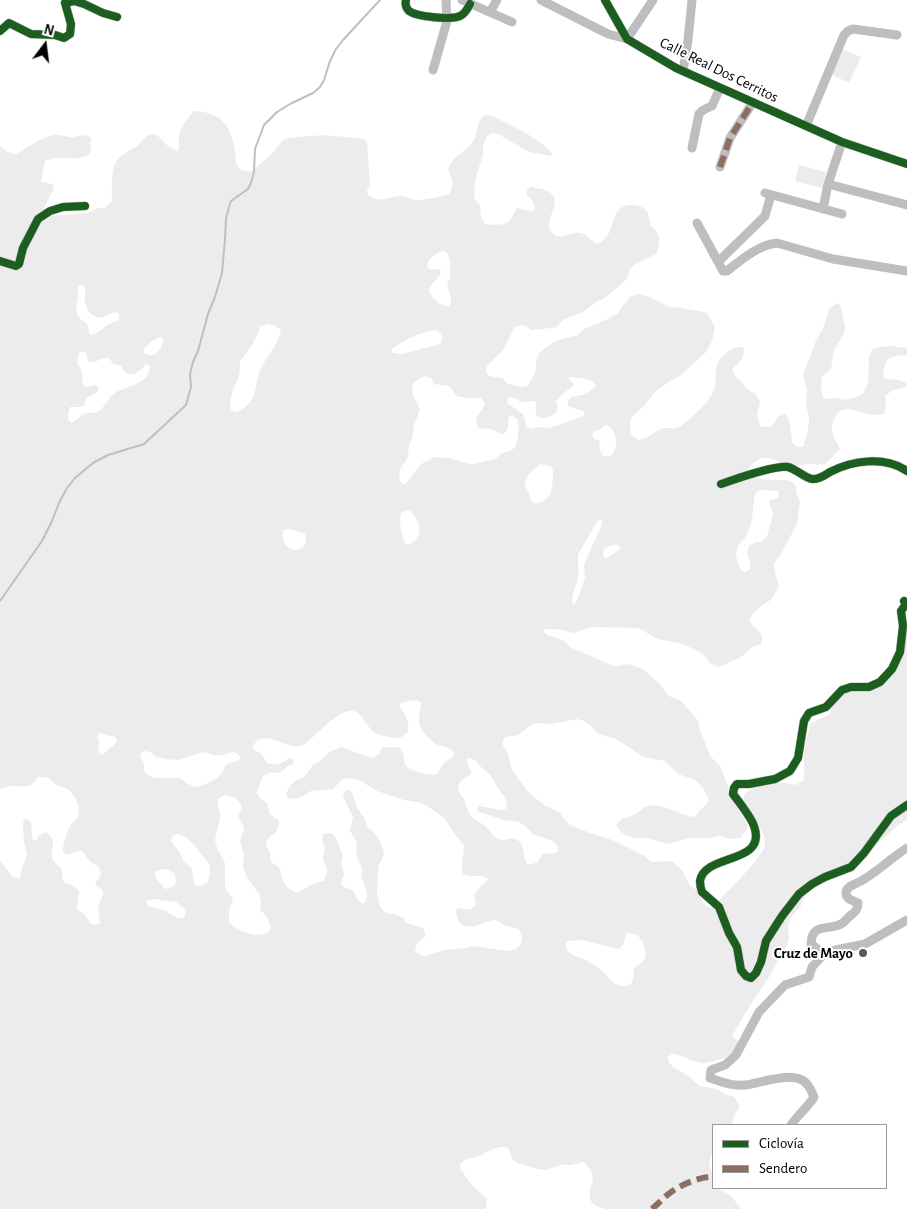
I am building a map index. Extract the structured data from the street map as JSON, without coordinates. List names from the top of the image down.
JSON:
{
  "streets": {
    "street": ["Calle Real Dos Cerritos"]
  },
  "places": ["Cruz de Mayo"],
  "legend": ["Ciclovía", "Sendero"],
  "north": "top"
}
